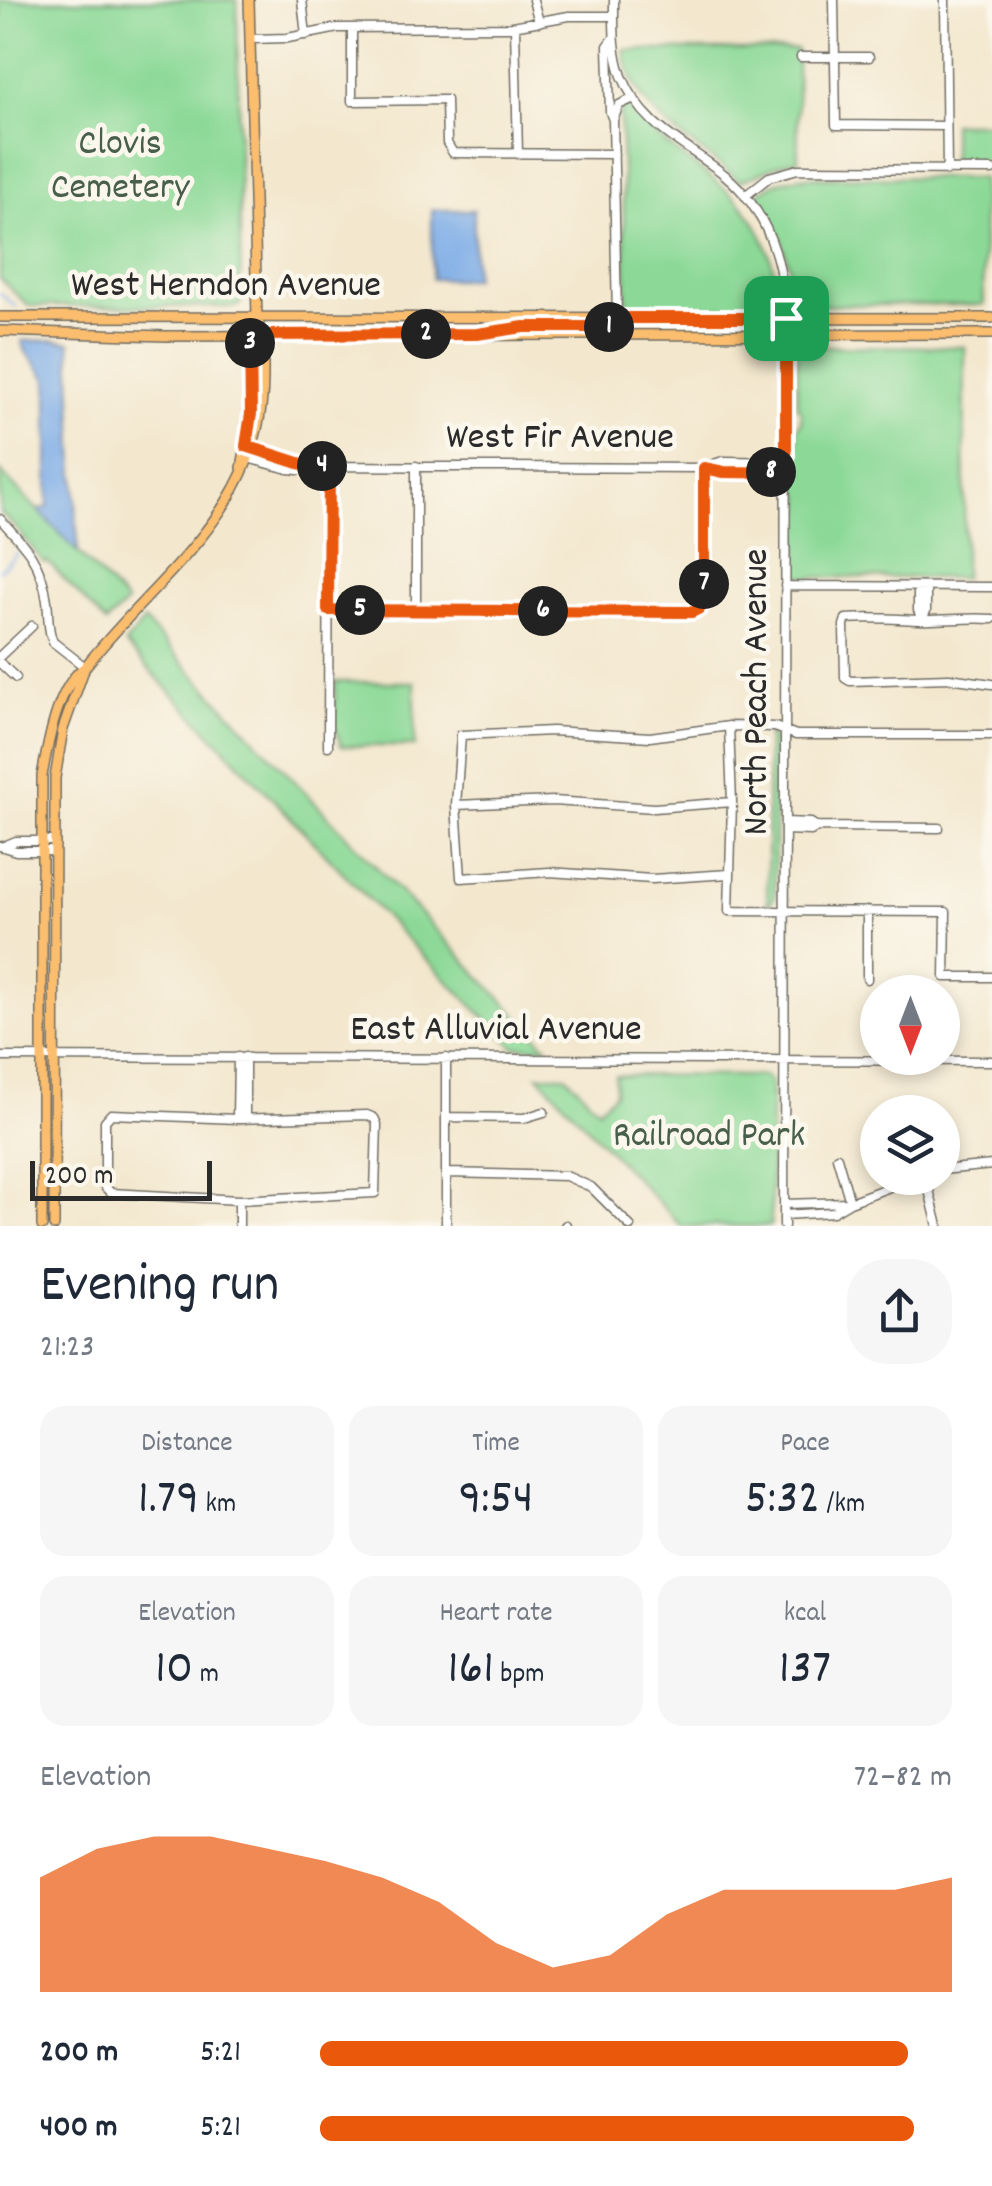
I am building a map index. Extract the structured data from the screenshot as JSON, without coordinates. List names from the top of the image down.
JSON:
{
  "streets": {
    "main road": ["West Herndon Avenue"],
    "street": ["West Fir Avenue", "North Peach Avenue", "East Alluvial Avenue"]
  },
  "crossings": [
    ["West Herndon Avenue", "North Peach Avenue"],
    ["West Fir Avenue", "North Peach Avenue"],
    ["North Peach Avenue", "East Alluvial Avenue"]
  ],
  "parks": ["Clovis Cemetery", "Railroad Park"],
  "scale_bar": "200 m",
  "north": "bottom",
  "page": {
    "pins": [
      "1",
      "2",
      "3",
      "4",
      "8",
      "7",
      "5",
      "6"
    ],
    "scale": "200 m",
    "heading": ["Evening run", "21:23"],
    "stats": [
      ["Distance", "1.79 km"],
      ["Time", "9:54"],
      ["Pace", "5:32 /km"],
      ["Elevation", "10 m"],
      ["Heart rate", "161 bpm"],
      ["kcal", "137"]
    ],
    "chart": ["Elevation", "72–82 m"],
    "list": [
      {
        "name": "200 m",
        "note": "5:21"
      },
      {
        "name": "400 m",
        "note": "5:21"
      }
    ]
  }
}
